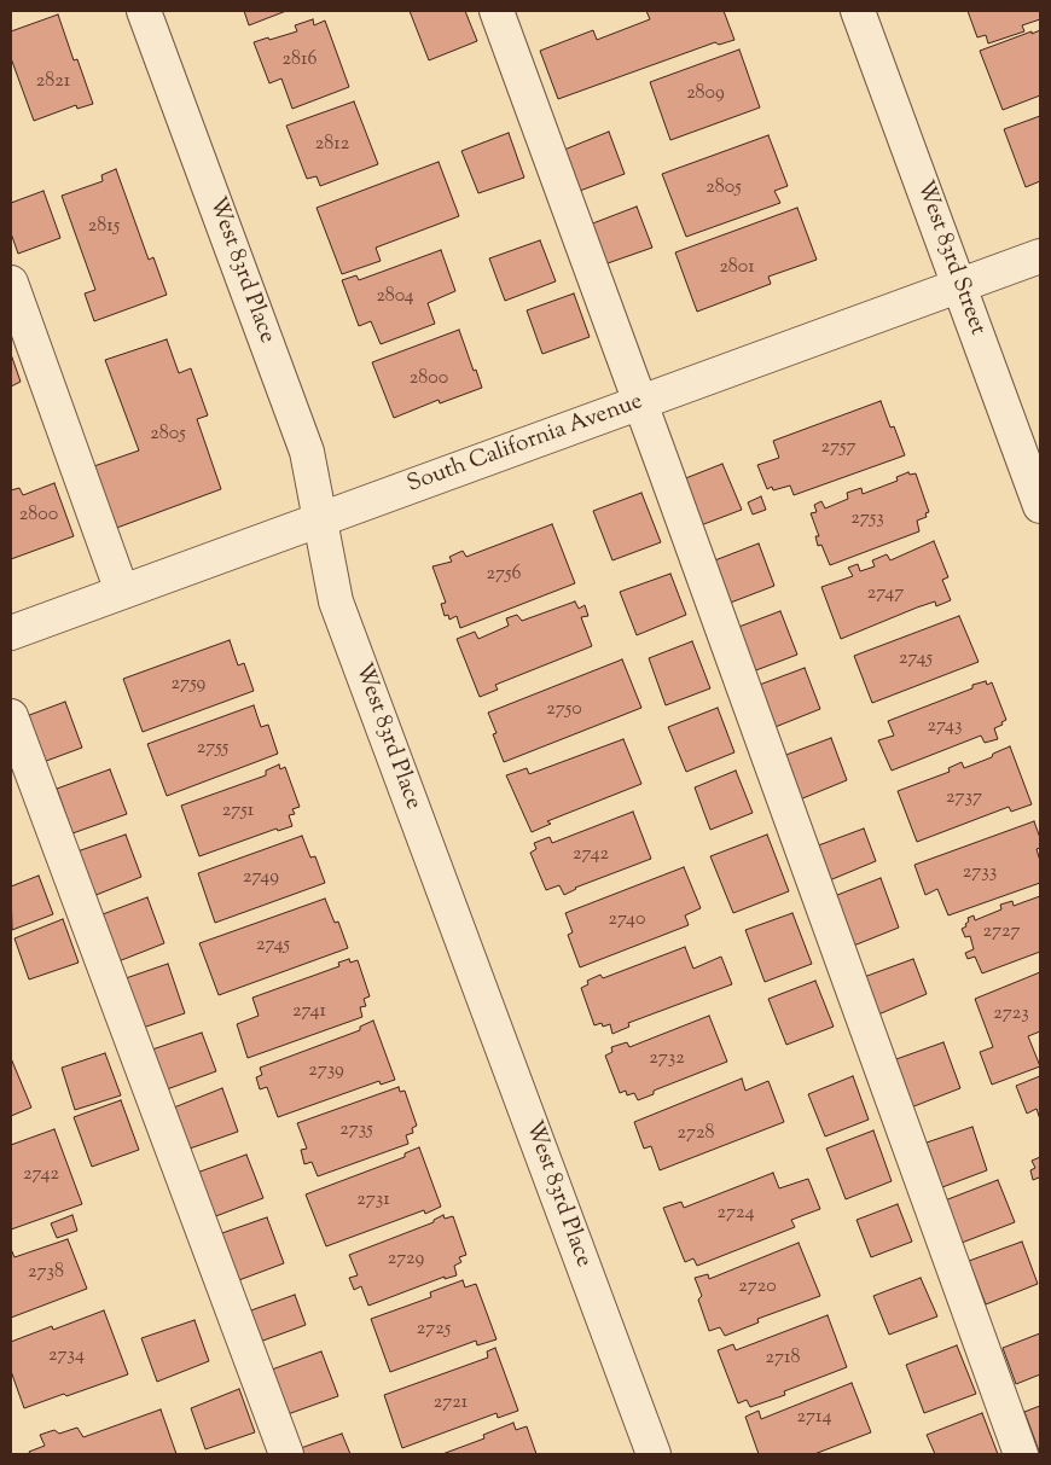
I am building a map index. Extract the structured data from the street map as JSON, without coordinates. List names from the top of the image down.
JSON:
{
  "streets": {
    "street": ["West 83rd Street", "West 83rd Place", "South California Avenue"]
  },
  "crossings": [
    ["West 83rd Street", "South California Avenue"],
    ["West 83rd Place", "South California Avenue"]
  ],
  "house_numbers": [
    "2816",
    "2821",
    "2809",
    "2812",
    "2805",
    "2815",
    "2801",
    "2804",
    "2800",
    "2805",
    "2757",
    "2800",
    "2753",
    "2756",
    "2747",
    "2745",
    "2759",
    "2750",
    "2743",
    "2755",
    "2737",
    "2751",
    "2742",
    "2733",
    "2749",
    "2740",
    "2727",
    "2745",
    "2741",
    "2723",
    "2732",
    "2739",
    "2735",
    "2728",
    "2742",
    "2731",
    "2724",
    "2729",
    "2738",
    "2720",
    "2725",
    "2734",
    "2718",
    "2721",
    "2714"
  ]
}
